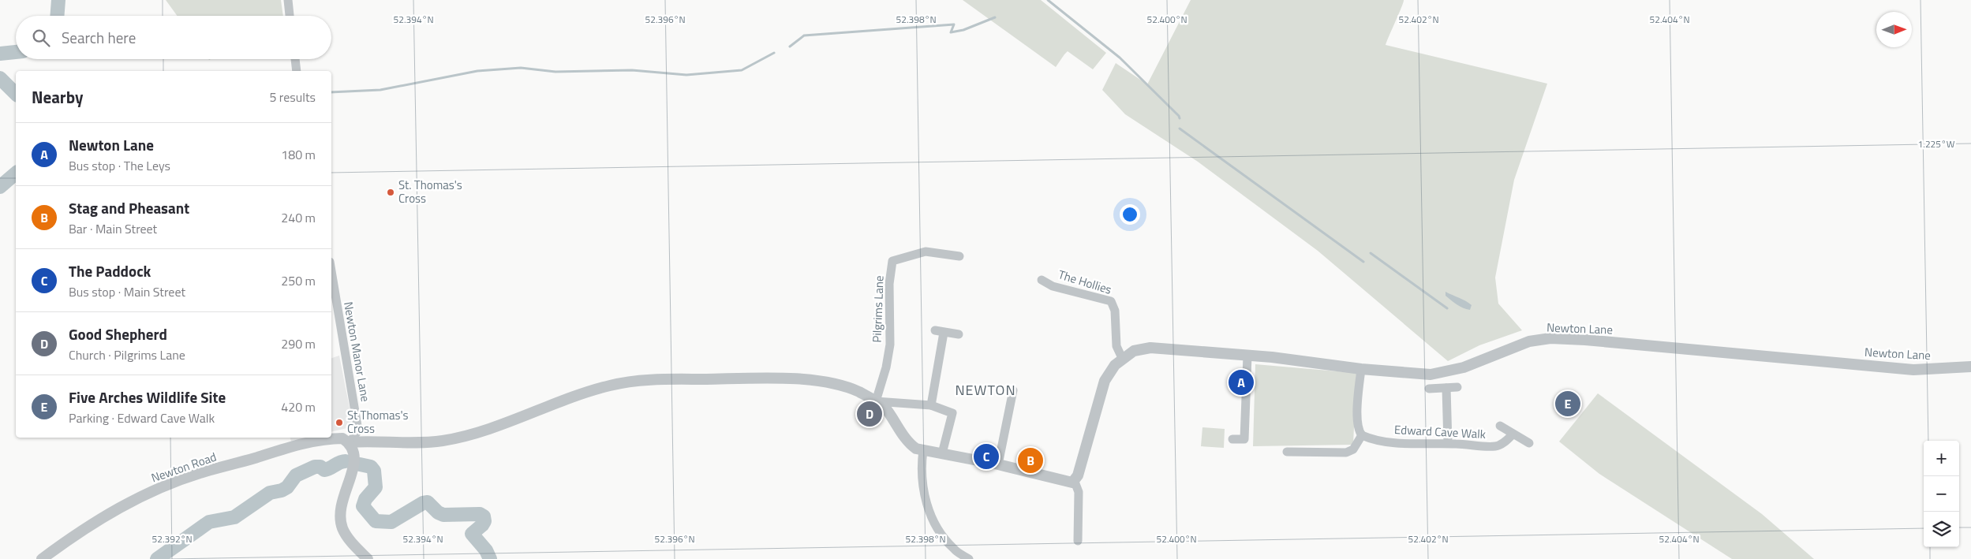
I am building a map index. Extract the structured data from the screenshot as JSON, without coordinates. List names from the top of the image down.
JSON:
{
  "streets": {
    "street": [
      "The Hollies",
      "Pilgrims Lane",
      "Newton Lane",
      "Newton Manor Lane",
      "Edward Cave Walk",
      "Newton Road"
    ]
  },
  "crossings": [
    ["The Hollies", "Newton Lane"],
    ["Pilgrims Lane", "Newton Road"],
    ["Newton Manor Lane", "Newton Road"]
  ],
  "districts": ["NEWTON"],
  "places": ["St. Thomas's Cross", "St Thomas's Cross"],
  "north": "right",
  "page": {
    "search": "Search here",
    "heading": ["Nearby", "5 results"],
    "list": [
      {
        "mark": "A",
        "name": "Newton Lane",
        "note": "Bus stop · The Leys",
        "value": "180 m"
      },
      {
        "mark": "B",
        "name": "Stag and Pheasant",
        "note": "Bar · Main Street",
        "value": "240 m"
      },
      {
        "mark": "C",
        "name": "The Paddock",
        "note": "Bus stop · Main Street",
        "value": "250 m"
      },
      {
        "mark": "D",
        "name": "Good Shepherd",
        "note": "Church · Pilgrims Lane",
        "value": "290 m"
      },
      {
        "mark": "E",
        "name": "Five Arches Wildlife Site",
        "note": "Parking · Edward Cave Walk",
        "value": "420 m"
      }
    ],
    "pins": [
      "A",
      "E",
      "D",
      "C",
      "B"
    ],
    "map_buttons": ["+", "−"]
  },
  "coordinates": [
    "52.394°N",
    "52.396°N",
    "52.398°N",
    "52.400°N",
    "52.402°N",
    "52.404°N",
    "1.225°W",
    "52.392°N"
  ]
}
